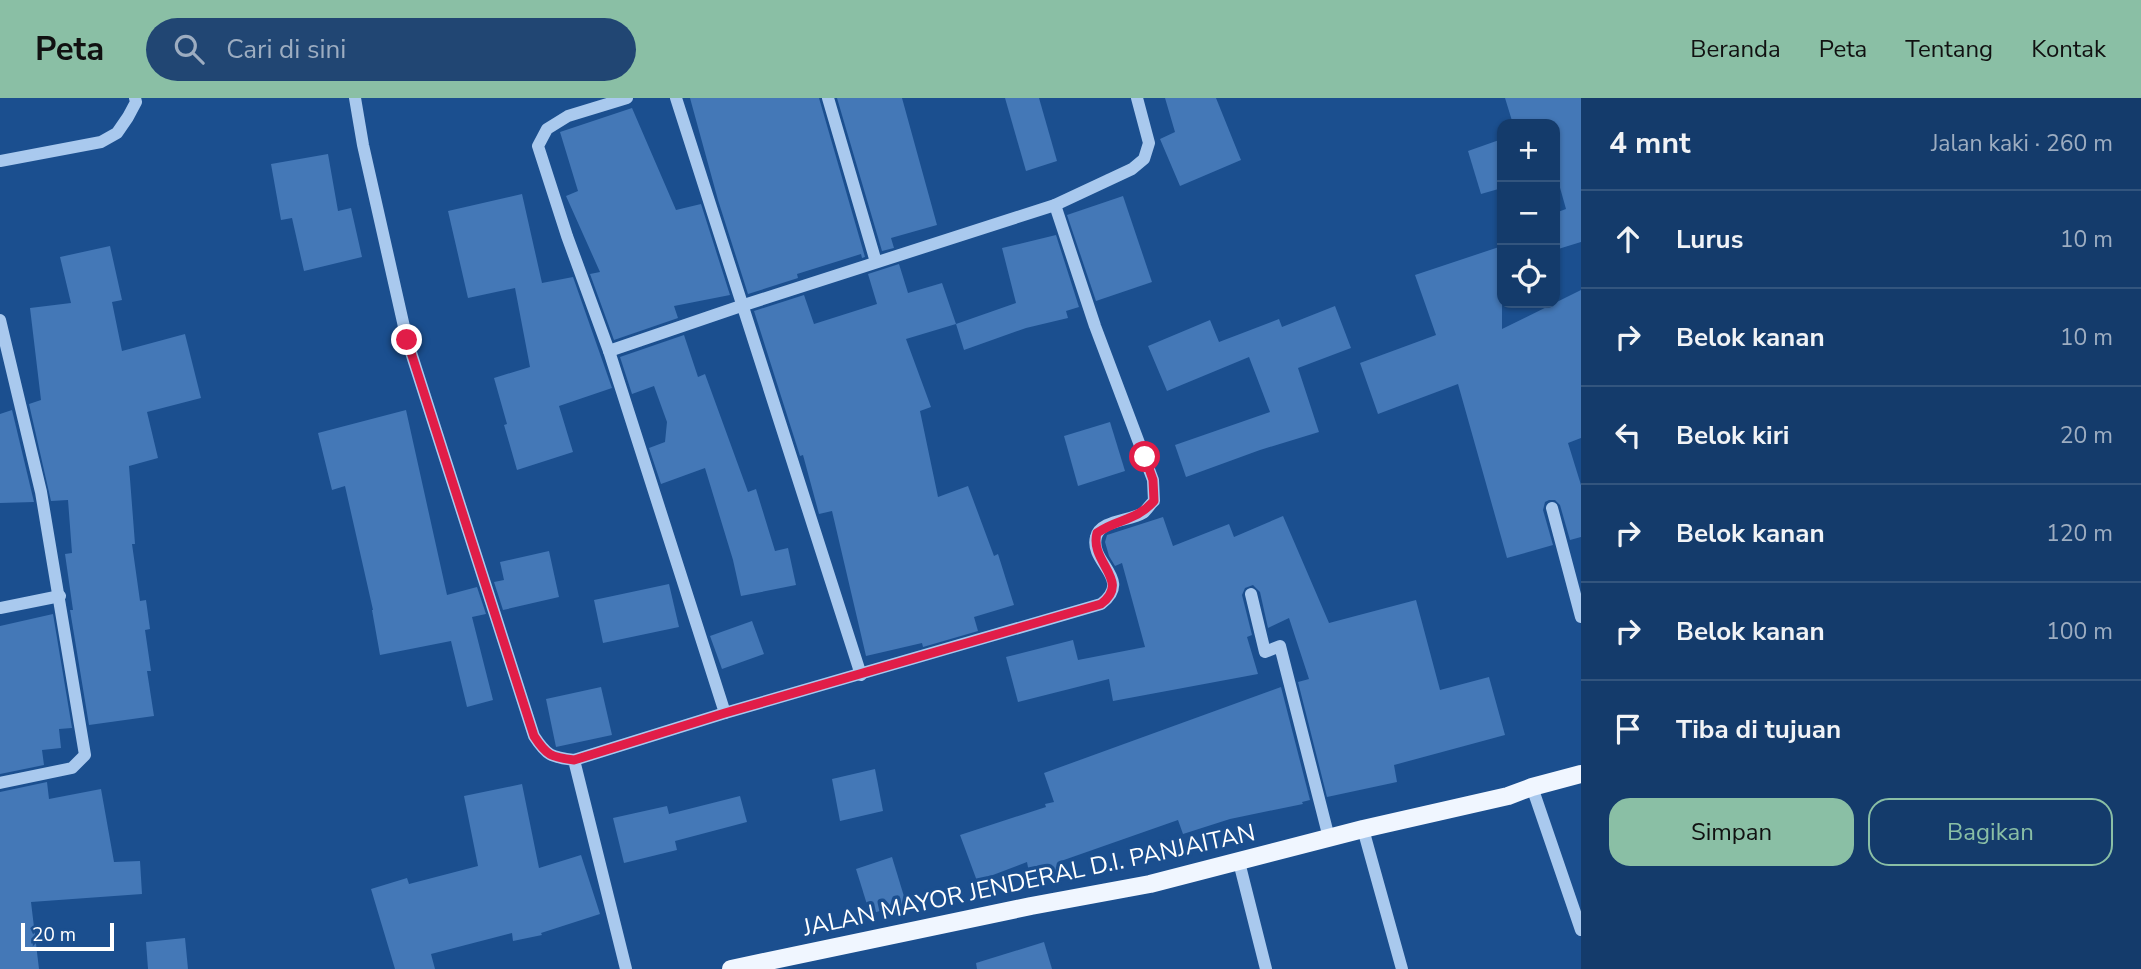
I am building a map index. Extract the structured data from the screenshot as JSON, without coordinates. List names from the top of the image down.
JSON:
{
  "streets": {
    "main road": ["JALAN MAYOR JENDERAL D.I. PANJAITAN"]
  },
  "scale_bar": "20 m",
  "page": {
    "header": "Peta",
    "search": "Cari di sini",
    "nav": [
      "Beranda",
      "Peta",
      "Tentang",
      "Kontak"
    ],
    "heading": ["4 mnt", "Jalan kaki · 260 m"],
    "map_buttons": ["+", "−"],
    "list": [
      ["Lurus", "10 m"],
      ["Belok kanan", "10 m"],
      ["Belok kiri", "20 m"],
      ["Belok kanan", "120 m"],
      ["Belok kanan", "100 m"],
      "Tiba di tujuan"
    ],
    "buttons": ["Simpan", "Bagikan"],
    "scale": "20 m"
  }
}
